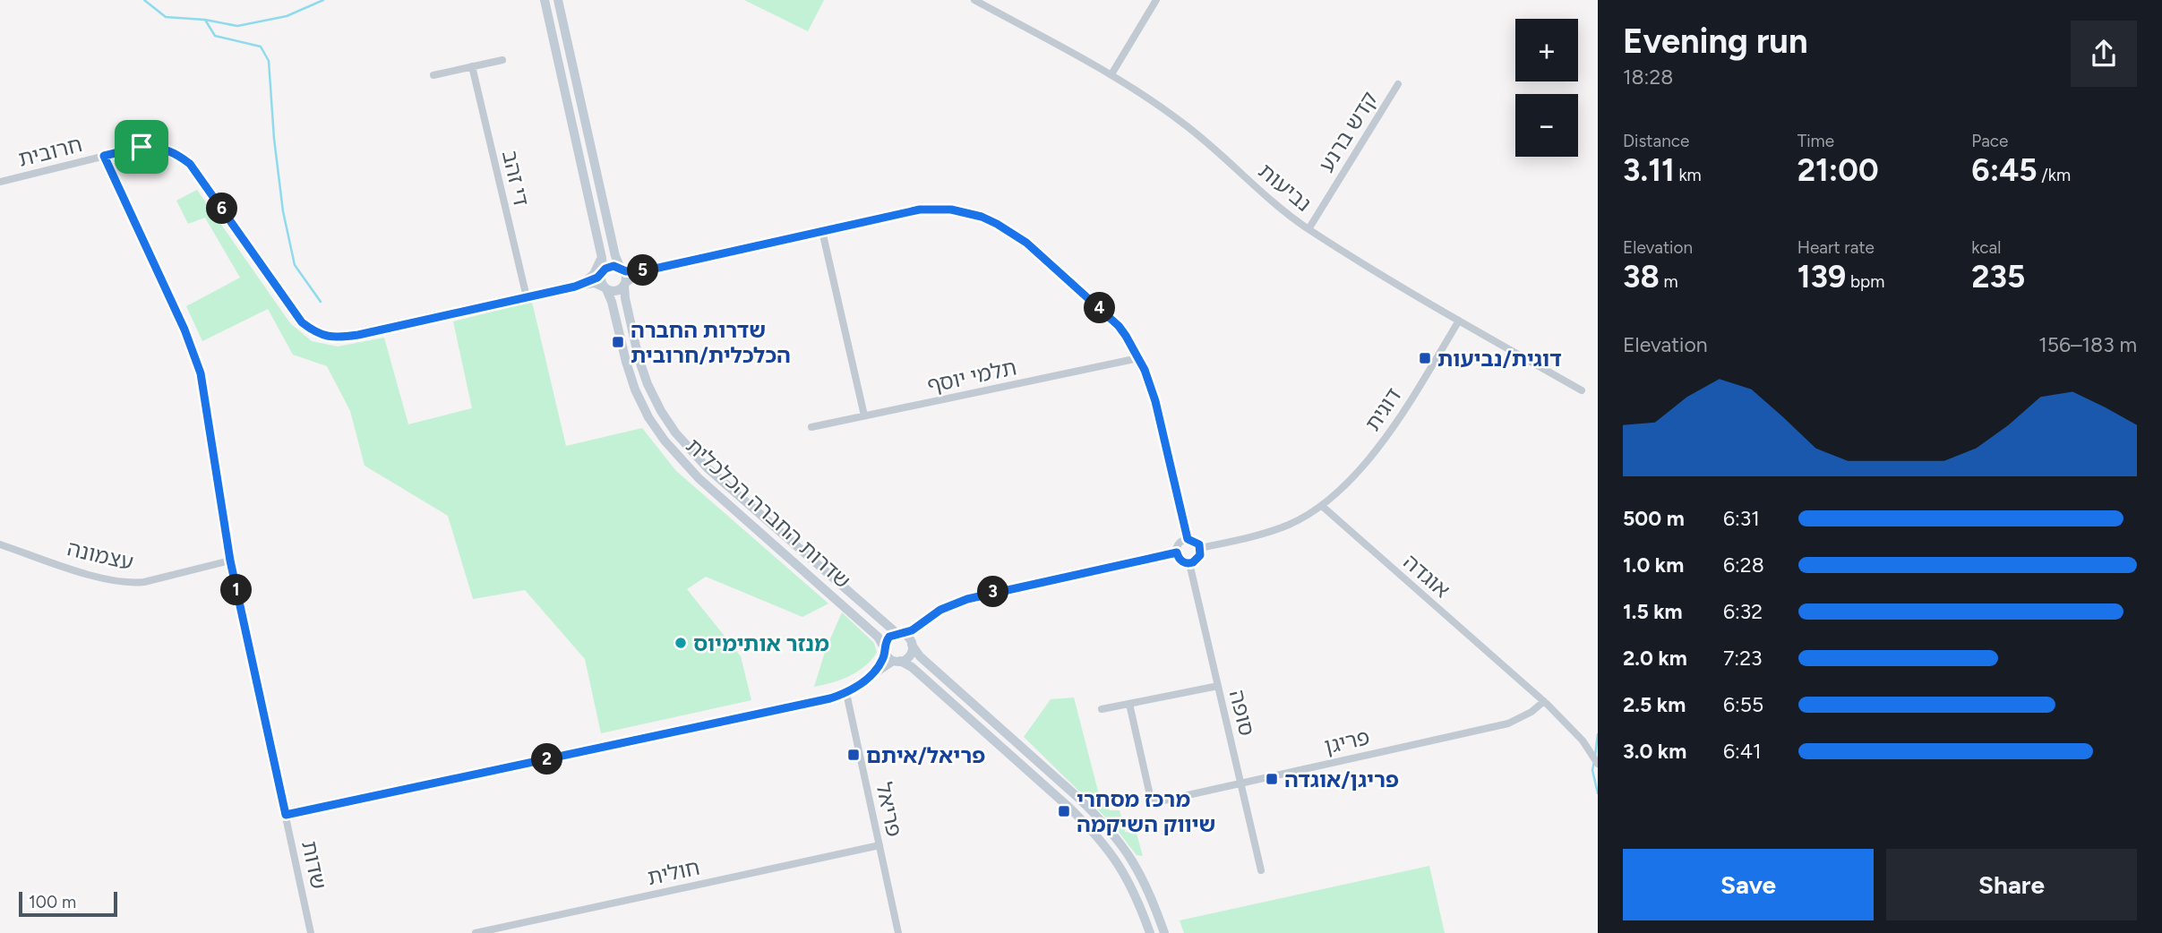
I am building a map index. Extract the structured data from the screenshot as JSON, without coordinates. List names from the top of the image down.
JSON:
{
  "streets": {
    "main road": ["שדרות החברה הכלכלית"],
    "street": [
      "קדש ברנע",
      "חרובית",
      "די זהב",
      "נביעות",
      "תלמי יוסף",
      "דוגית",
      "עצמונה",
      "אוגדה",
      "סופה",
      "פריגן",
      "פריאל",
      "שדות",
      "חולית"
    ]
  },
  "crossings": [
    ["קדש ברנע", "נביעות"],
    ["חרובית", "די זהב"],
    ["חרובית", "שדרות החברה הכלכלית"],
    ["חרובית", "שדות"],
    ["נביעות", "דוגית"],
    ["דוגית", "אוגדה"],
    ["עצמונה", "שדות"],
    ["אוגדה", "פריגן"],
    ["סופה", "פריגן"],
    ["פריאל", "חולית"]
  ],
  "places": {
    "transit": [
      "שדרות החברה הכלכלית/חרובית",
      "דוגית/נביעות",
      "פריאל/איתם",
      "פריגן/אוגדה",
      "מרכז מסחרי שיווק השיקמה"
    ],
    "other": ["מנזר אותימיוס"]
  },
  "scale_bar": "100 m",
  "page": {
    "heading": ["Evening run", "18:28"],
    "map_buttons": ["+", "−"],
    "stats": [
      ["Distance", "3.11 km"],
      ["Time", "21:00"],
      ["Pace", "6:45 /km"],
      ["Elevation", "38 m"],
      ["Heart rate", "139 bpm"],
      ["kcal", "235"]
    ],
    "pins": [
      "6",
      "5",
      "4",
      "1",
      "3",
      "2"
    ],
    "chart": ["Elevation", "156–183 m"],
    "list": [
      {
        "name": "500 m",
        "note": "6:31"
      },
      {
        "name": "1.0 km",
        "note": "6:28"
      },
      {
        "name": "1.5 km",
        "note": "6:32"
      },
      {
        "name": "2.0 km",
        "note": "7:23"
      },
      {
        "name": "2.5 km",
        "note": "6:55"
      },
      {
        "name": "3.0 km",
        "note": "6:41"
      }
    ],
    "buttons": ["Save", "Share"],
    "scale": "100 m"
  }
}
